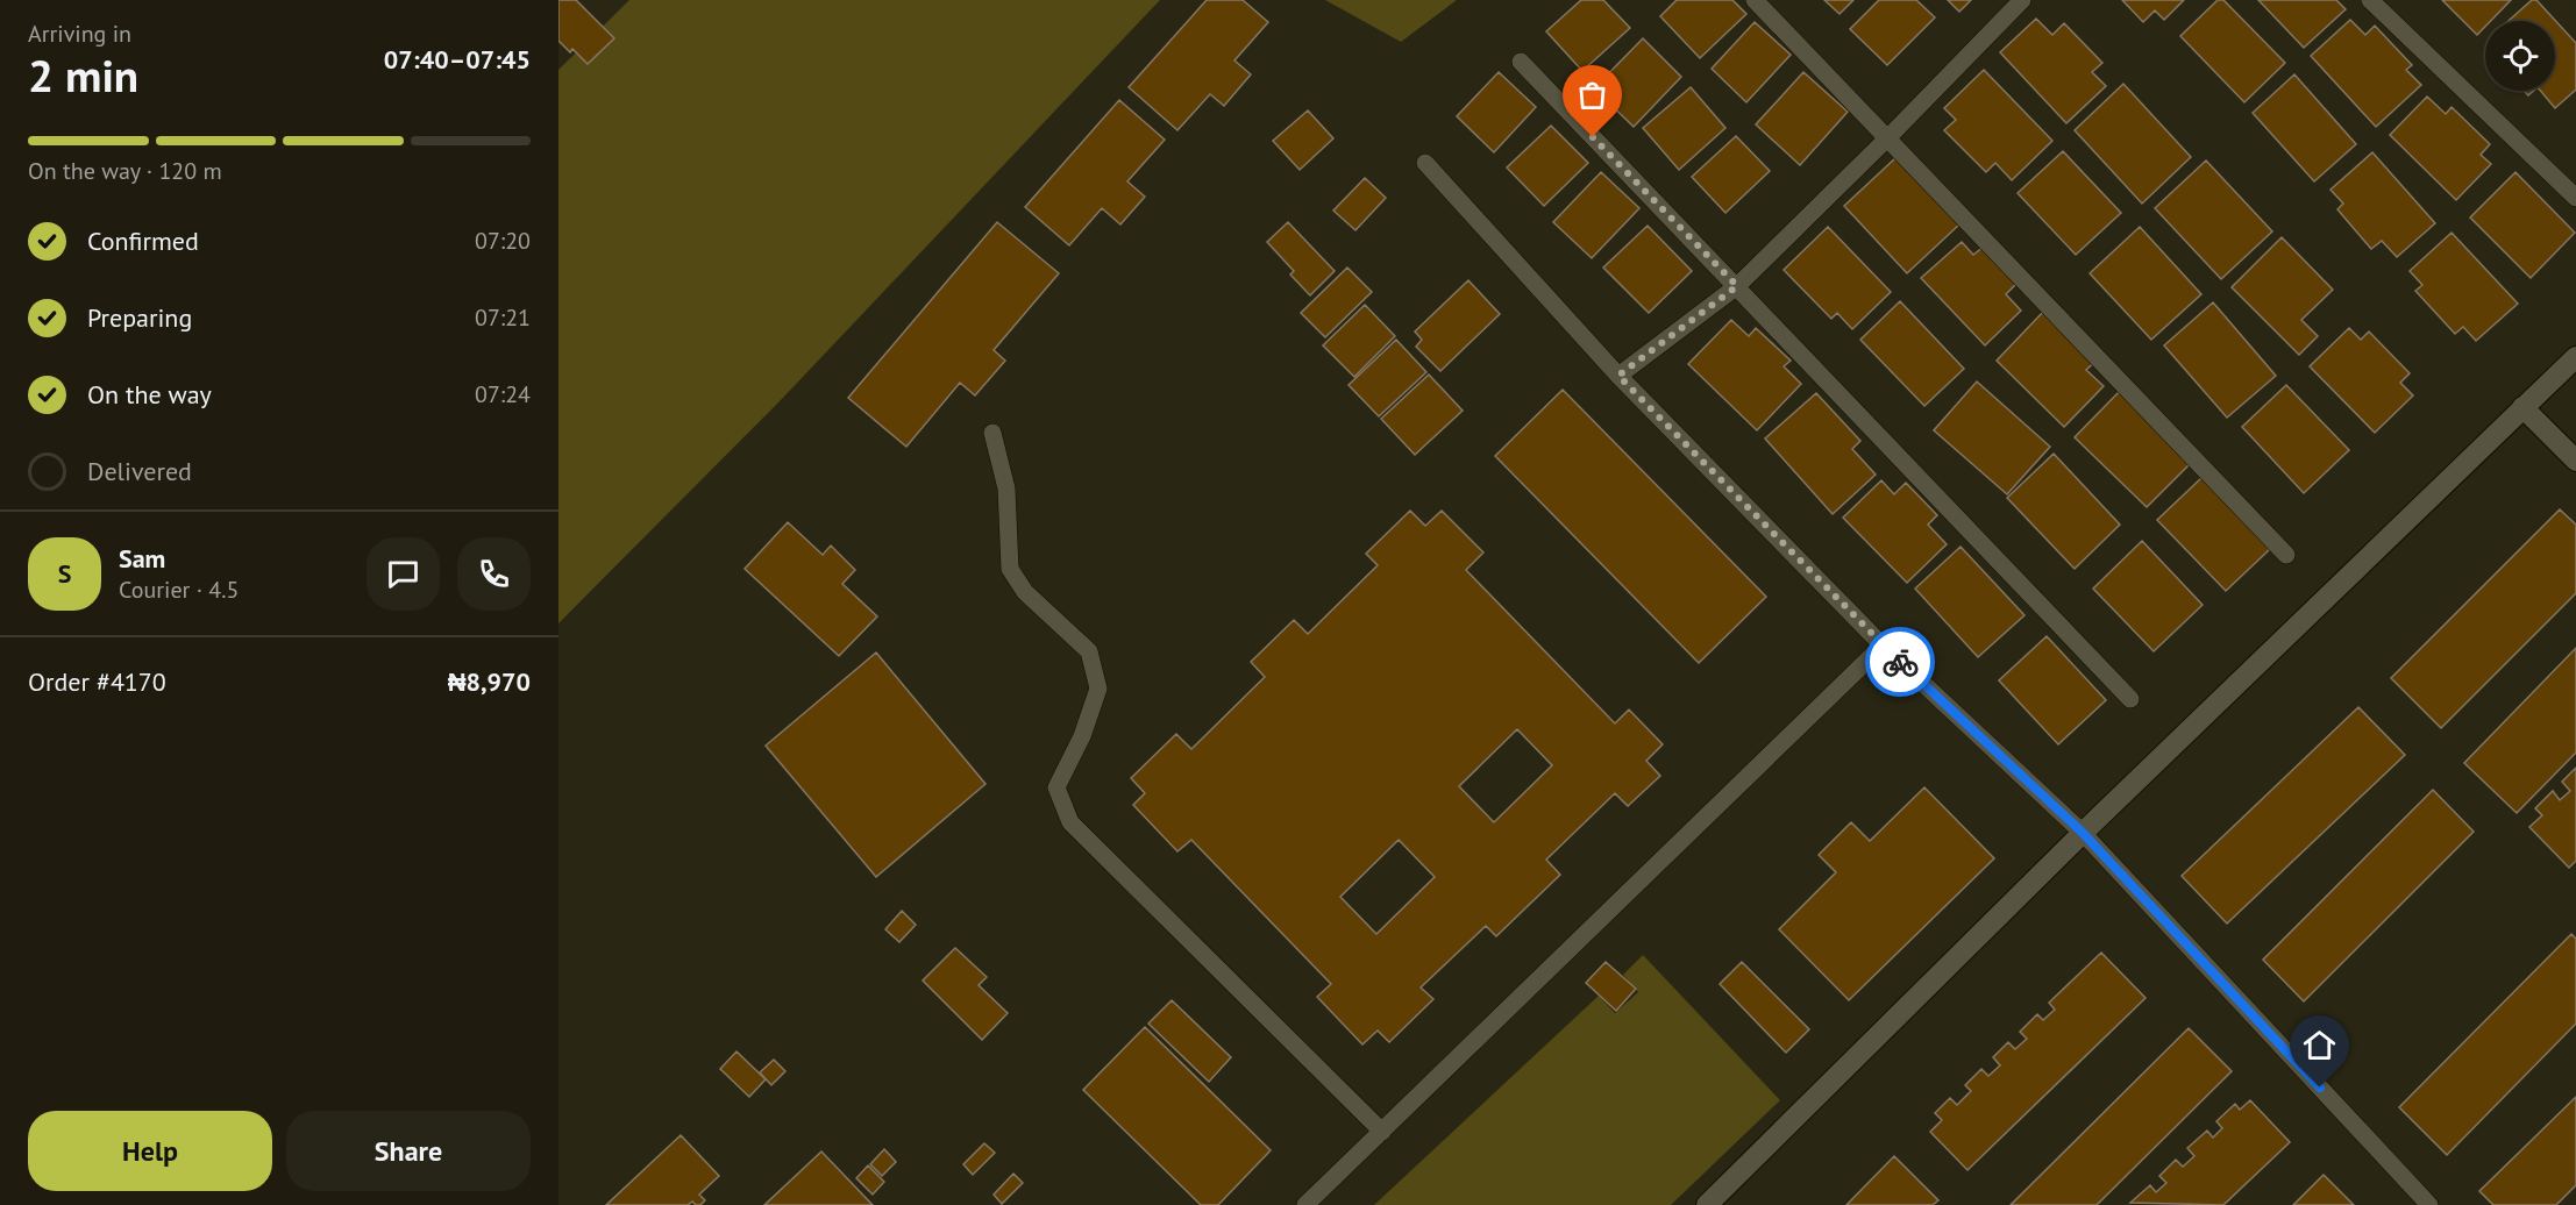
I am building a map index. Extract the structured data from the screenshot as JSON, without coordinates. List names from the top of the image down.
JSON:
{
  "page": {
    "heading": ["2 min", "Arriving in", "07:40–07:45"],
    "panel": [
      "Sam",
      "Courier · 4.5",
      "Order #4170",
      "₦8,970"
    ],
    "bar": "On the way · 120 m",
    "list": [
      ["Confirmed", "07:20"],
      ["Preparing", "07:21"],
      ["On the way", "07:24"],
      "Delivered"
    ],
    "round": "S",
    "buttons": ["Help", "Share"]
  }
}
